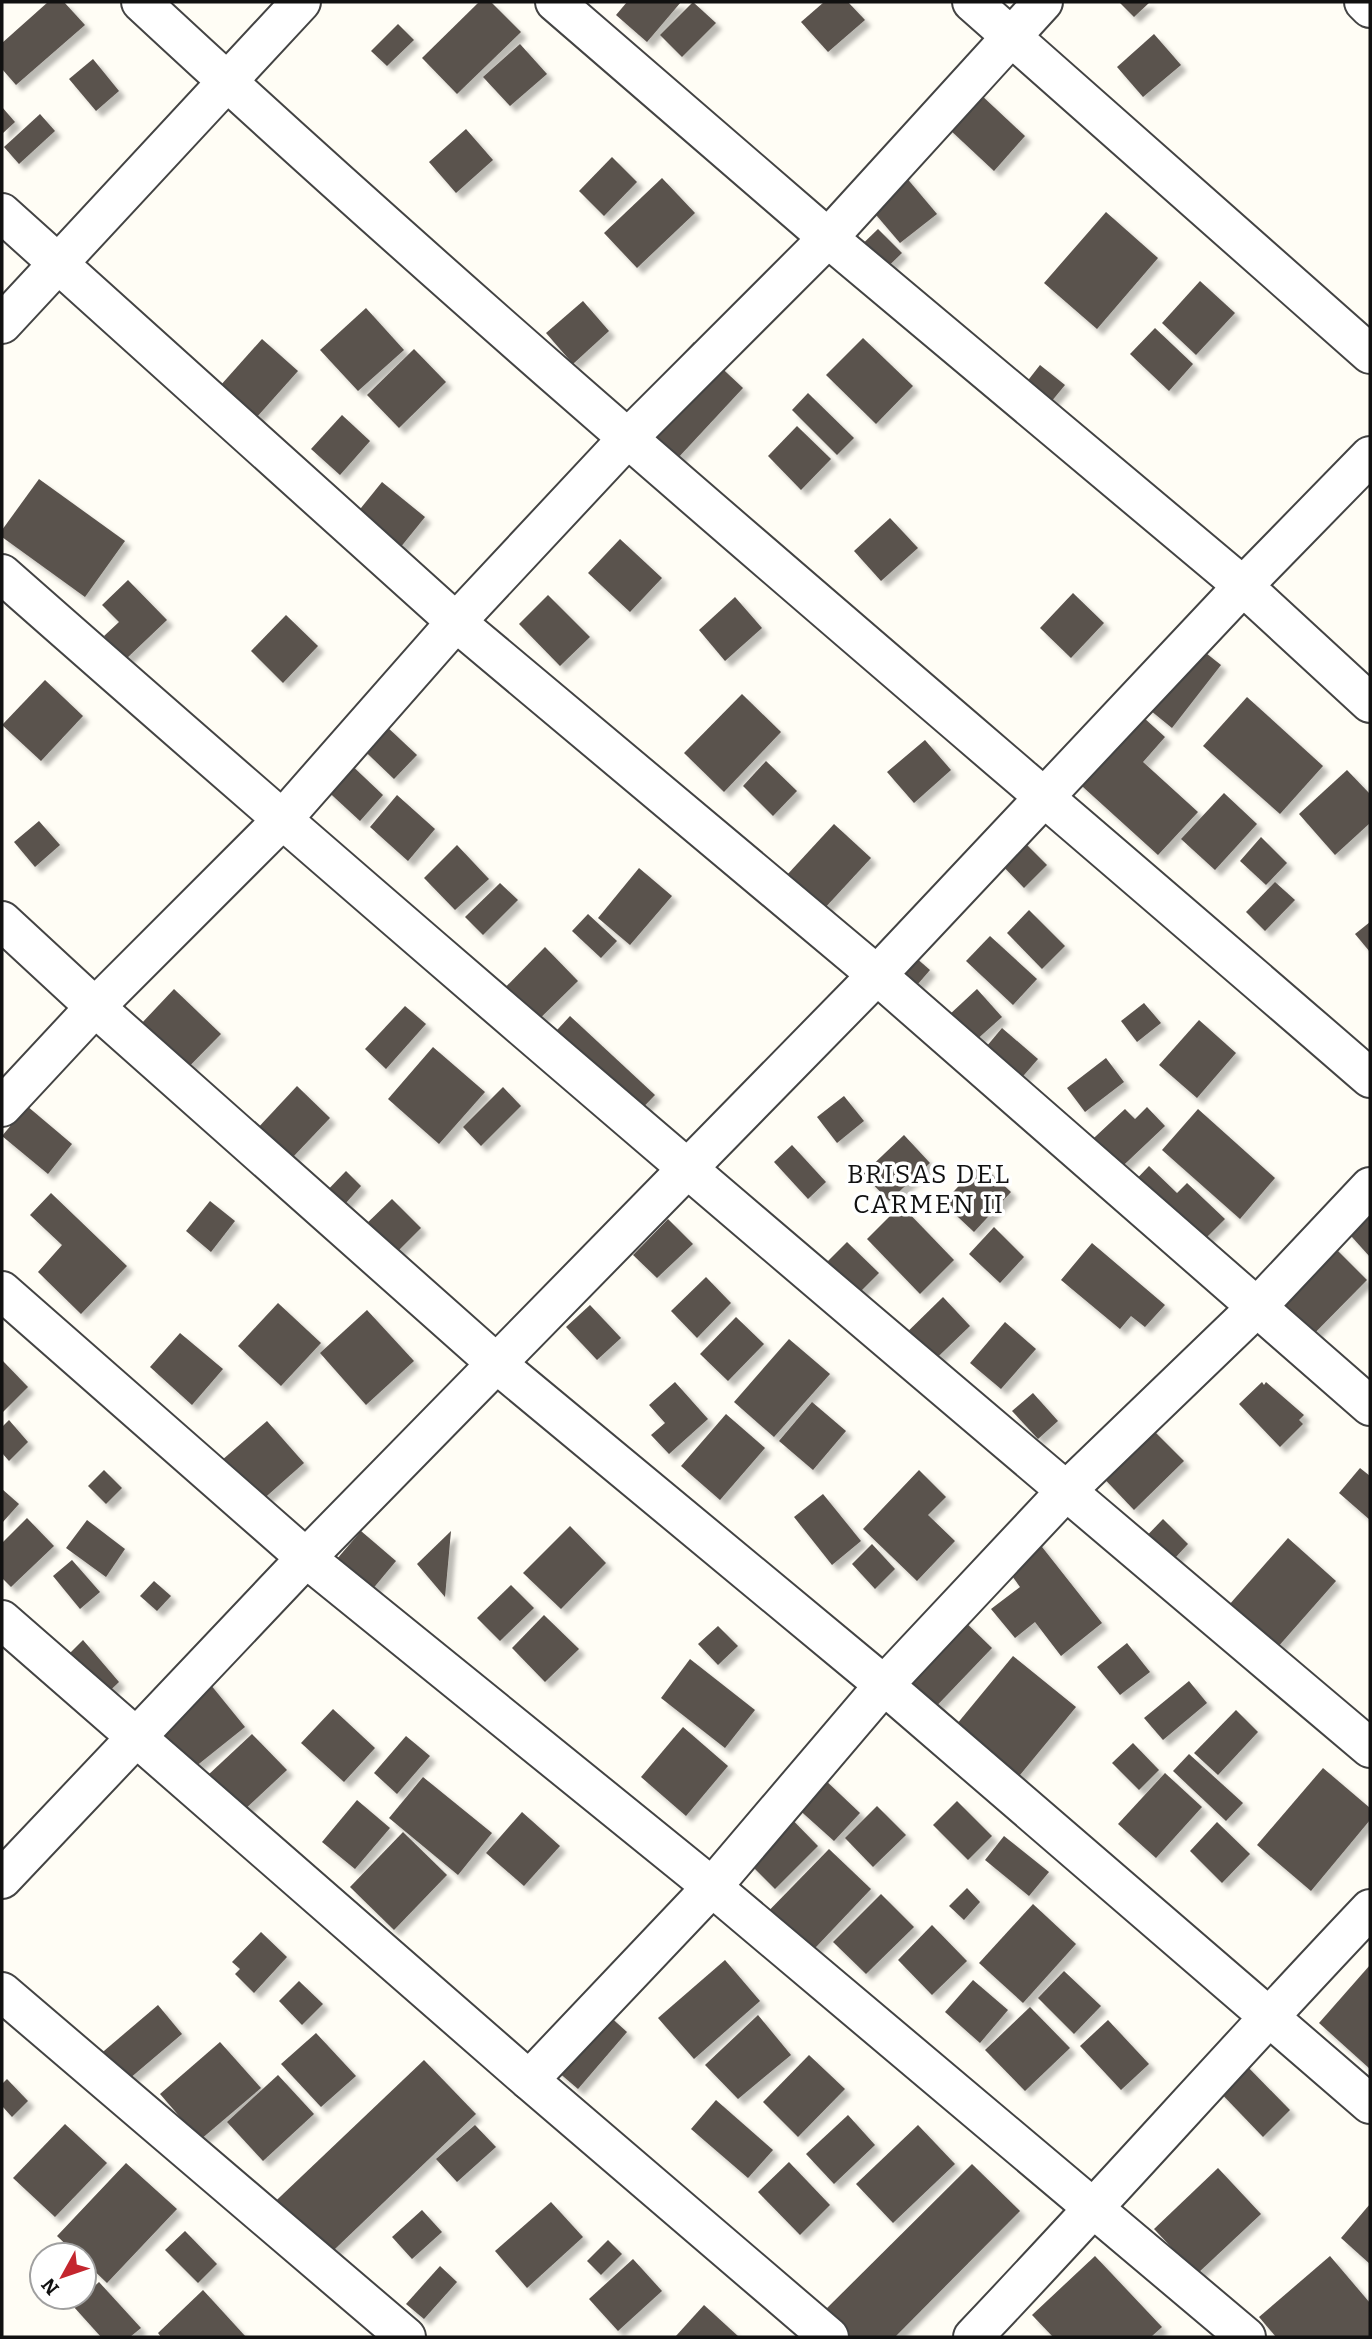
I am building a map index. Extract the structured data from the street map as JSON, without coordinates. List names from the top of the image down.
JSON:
{
  "districts": ["BRISAS DEL CARMEN II"],
  "north": "bottom left"
}
